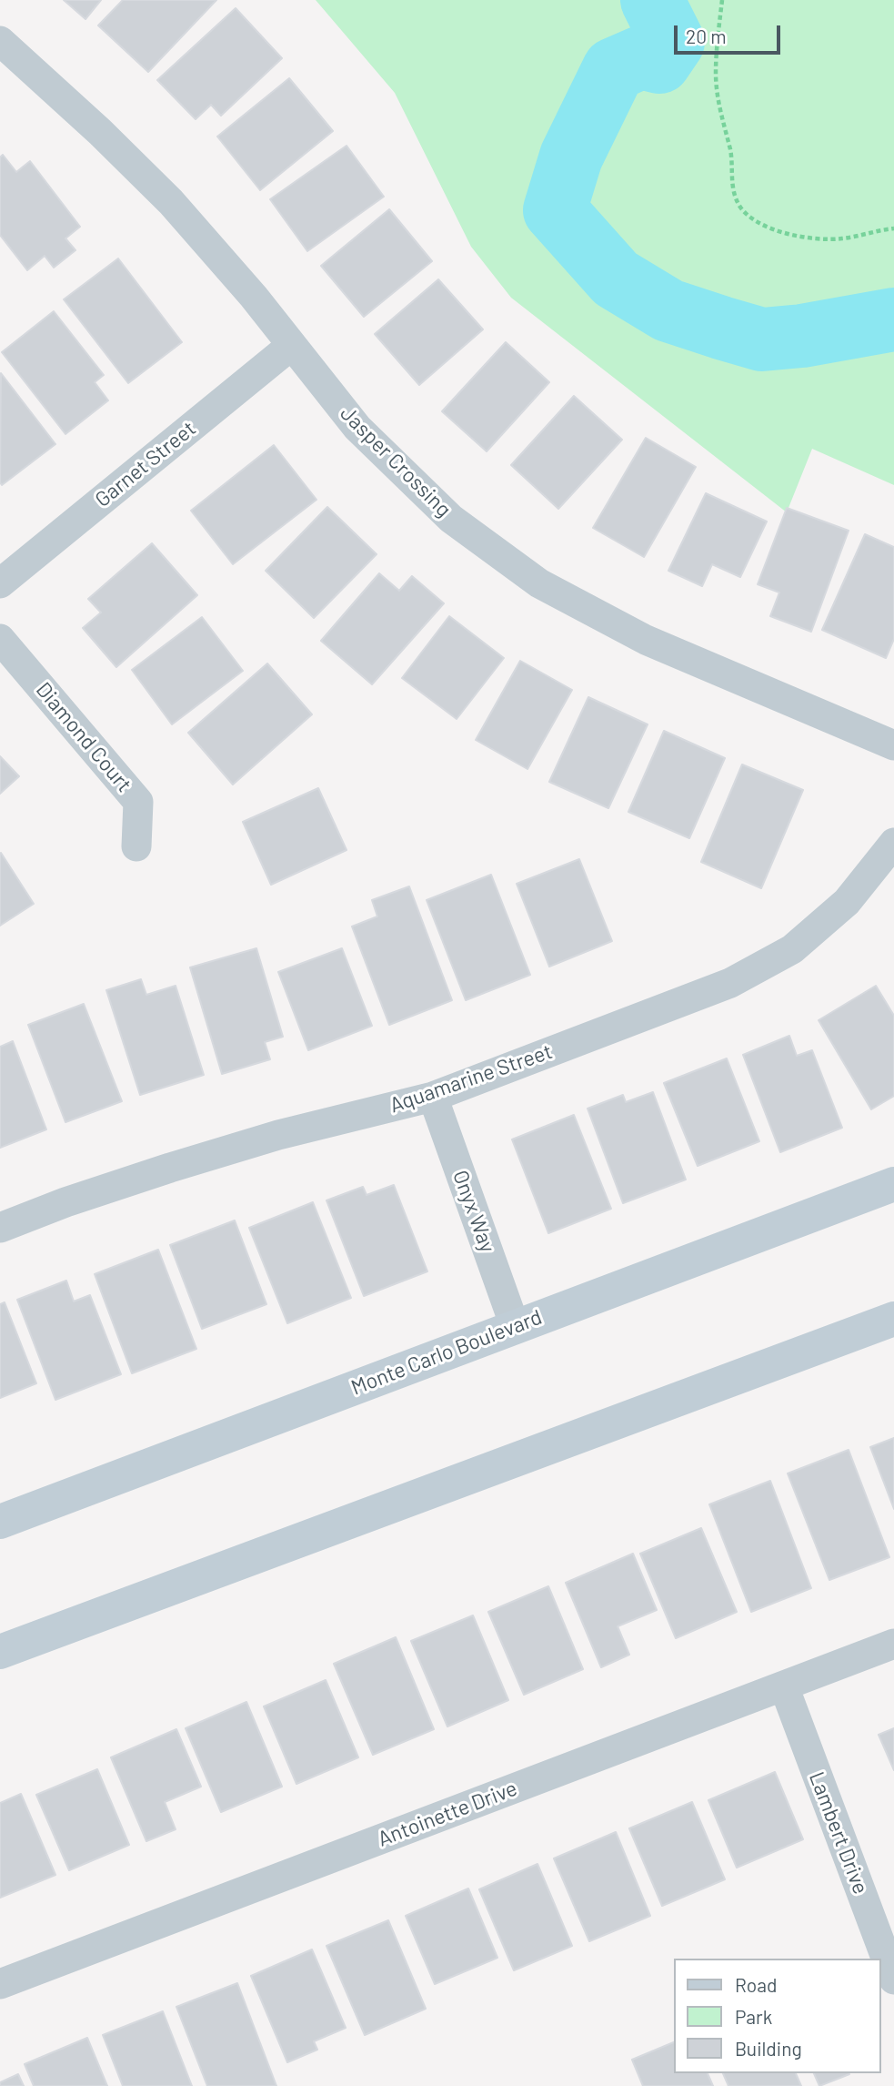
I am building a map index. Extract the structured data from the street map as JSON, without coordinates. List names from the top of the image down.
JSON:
{
  "streets": {
    "main road": ["Monte Carlo Boulevard"],
    "street": [
      "Jasper Crossing",
      "Garnet Street",
      "Diamond Court",
      "Aquamarine Street",
      "Onyx Way",
      "Antoinette Drive",
      "Lambert Drive"
    ]
  },
  "crossings": [
    ["Jasper Crossing", "Garnet Street"],
    ["Aquamarine Street", "Onyx Way"],
    ["Onyx Way", "Monte Carlo Boulevard"],
    ["Antoinette Drive", "Lambert Drive"]
  ],
  "legend": ["Road", "Park", "Building"],
  "scale_bar": "20 m"
}
